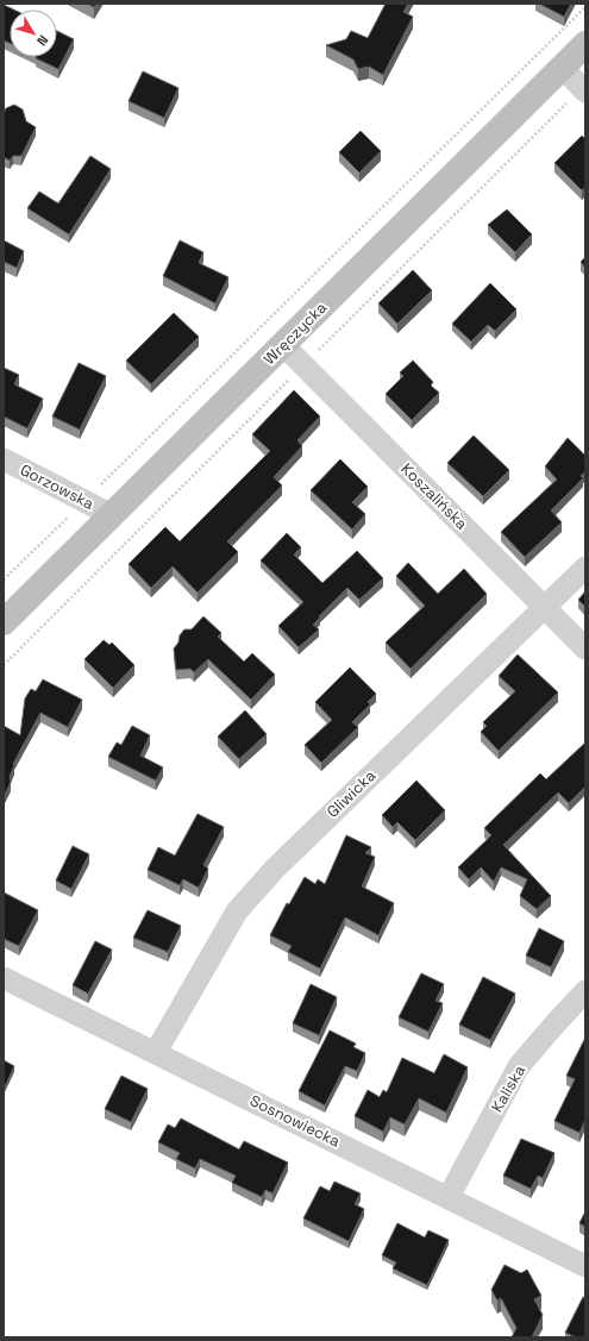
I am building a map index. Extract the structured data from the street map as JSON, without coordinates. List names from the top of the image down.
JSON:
{
  "streets": {
    "main road": ["Wręczycka"],
    "street": [
      "Gorzowska",
      "Koszalińska",
      "Gliwicka",
      "Kaliska",
      "Sosnowiecka"
    ]
  },
  "crossings": [
    ["Wręczycka", "Gorzowska"],
    ["Wręczycka", "Koszalińska"],
    ["Koszalińska", "Gliwicka"],
    ["Gliwicka", "Sosnowiecka"],
    ["Kaliska", "Sosnowiecka"]
  ],
  "north": "bottom right"
}
